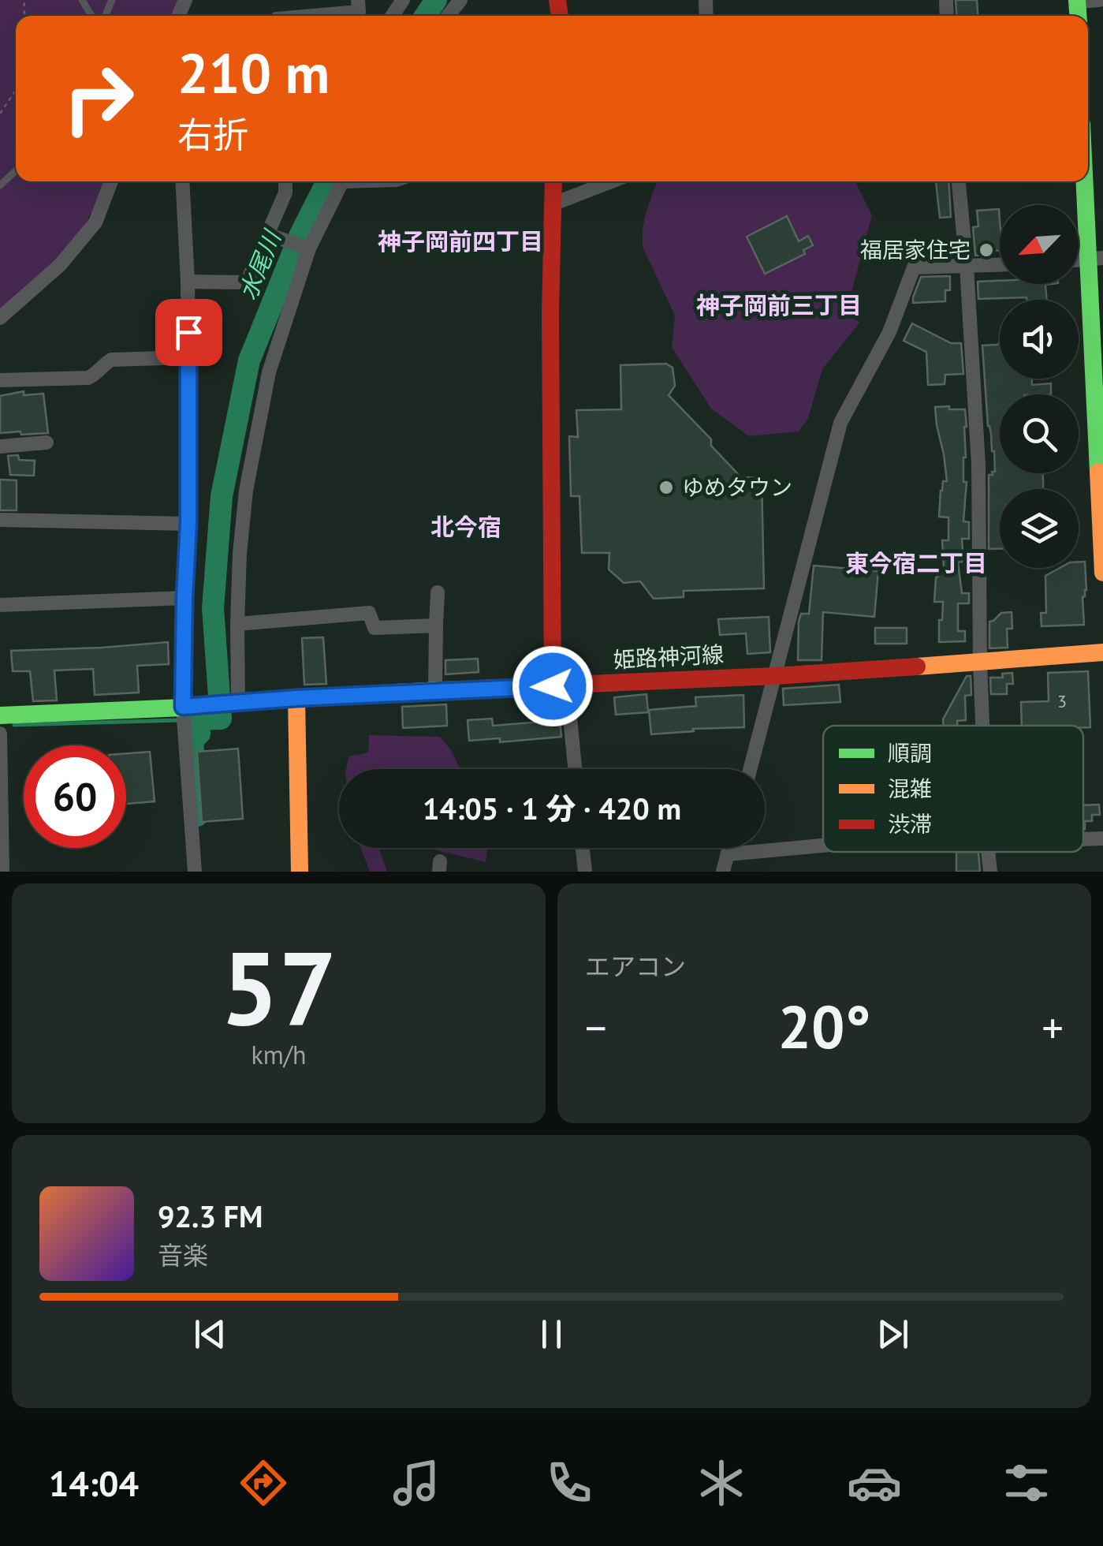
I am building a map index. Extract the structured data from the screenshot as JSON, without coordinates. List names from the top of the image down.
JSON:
{
  "streets": {
    "main road": ["姫路神河線"]
  },
  "districts": [
    "神子岡前四丁目",
    "神子岡前三丁目",
    "北今宿",
    "東今宿二丁目"
  ],
  "water": ["水尾川"],
  "places": ["福居家住宅", "ゆめタウン"],
  "house_numbers": ["3"],
  "legend": ["順調", "混雑", "渋滞"],
  "north": "bottom left",
  "page": {
    "turn": ["210 m", "右折"],
    "limit": "60",
    "trip": "14:05 · 1 分 · 420 m",
    "tile": [
      ["57", "km/h"],
      "エアコン"
    ],
    "heat": ["−", "20°", "+"],
    "song": ["92.3 FM", "音楽"],
    "tabs": "14:04"
  }
}
